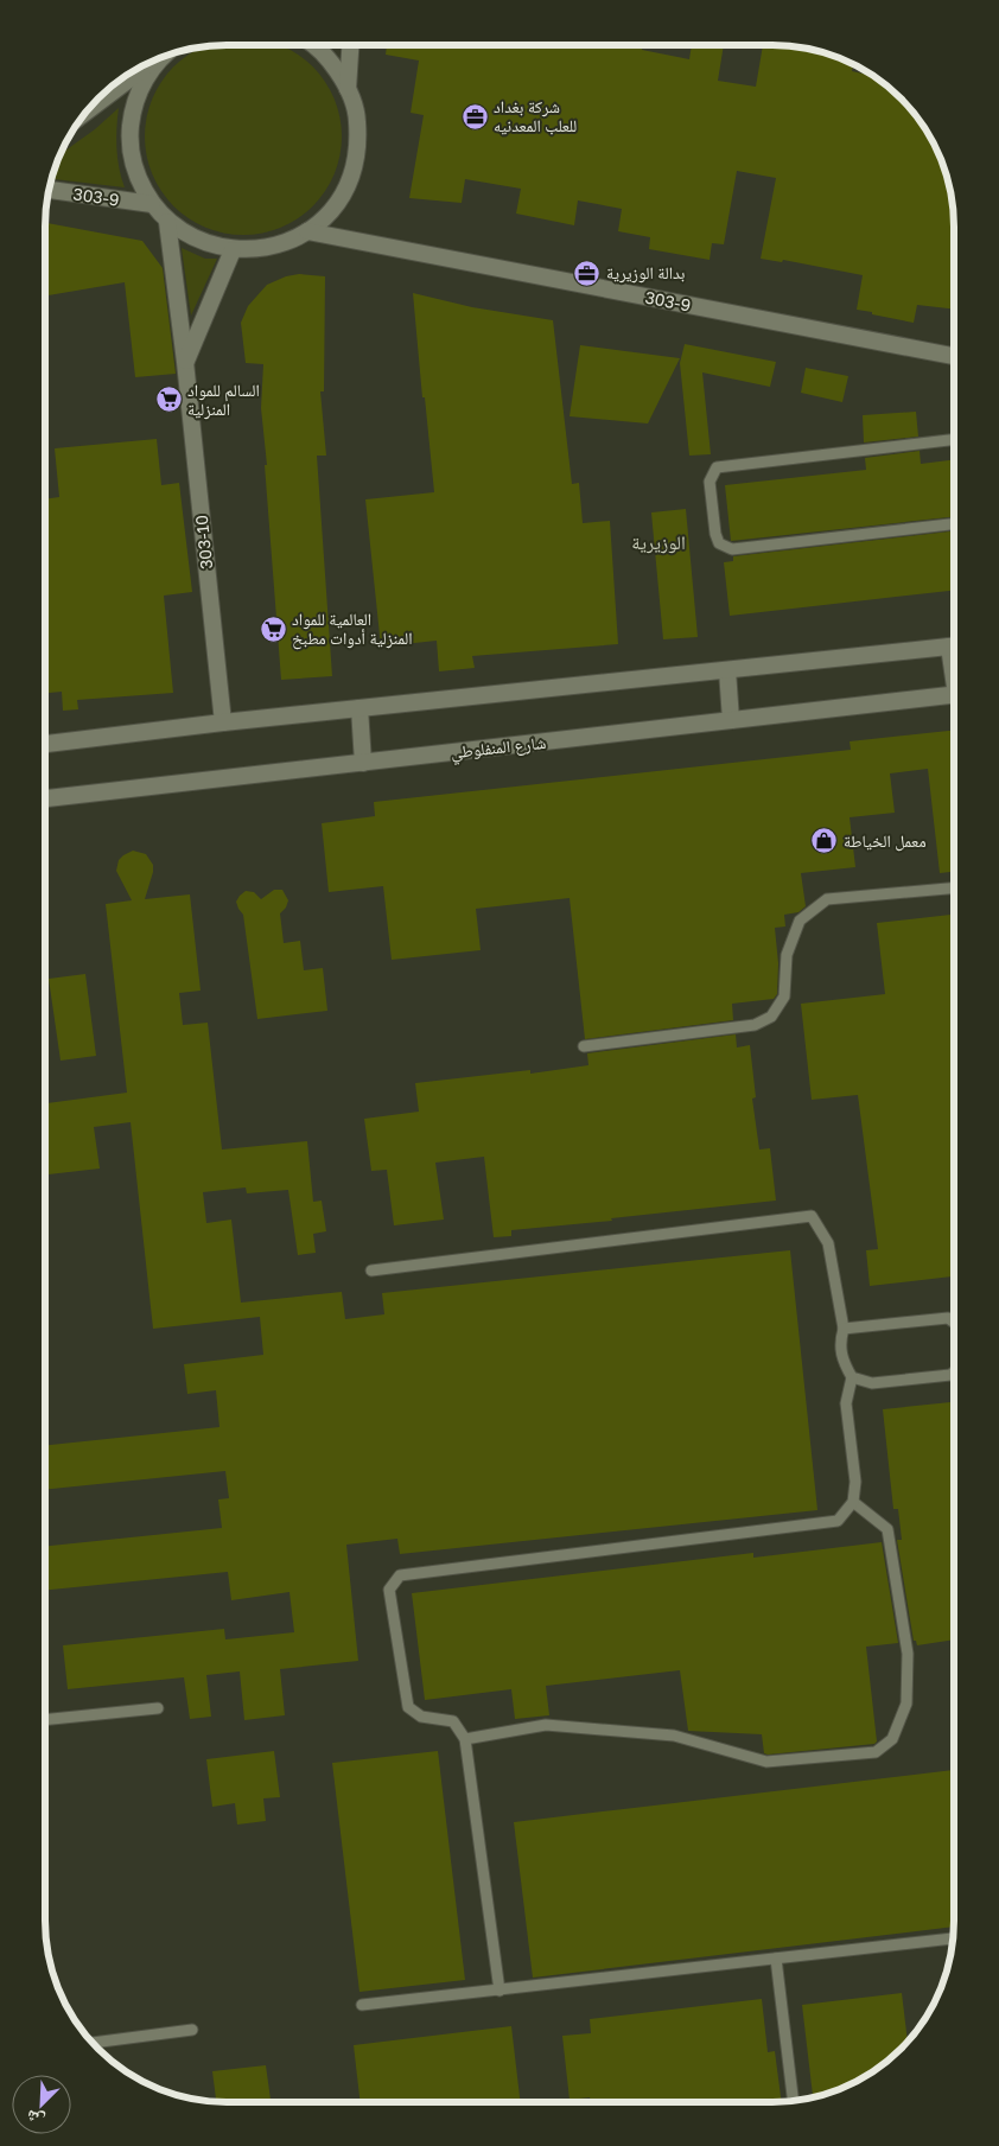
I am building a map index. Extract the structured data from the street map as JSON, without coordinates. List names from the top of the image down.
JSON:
{
  "streets": {
    "street": ["303-9", "303-10", "شارع المنفلوطي"]
  },
  "districts": ["الوزيرية"],
  "places": {
    "office": ["شركة بغداد للعلب المعدنيه", "بدالة الوزيرية"],
    "supermarket": ["السالم للمواد المنزلية", "العالمية للمواد المنزلية أدوات مطبخ"],
    "shop": ["معمل الخياطة"]
  },
  "north": "bottom left"
}
